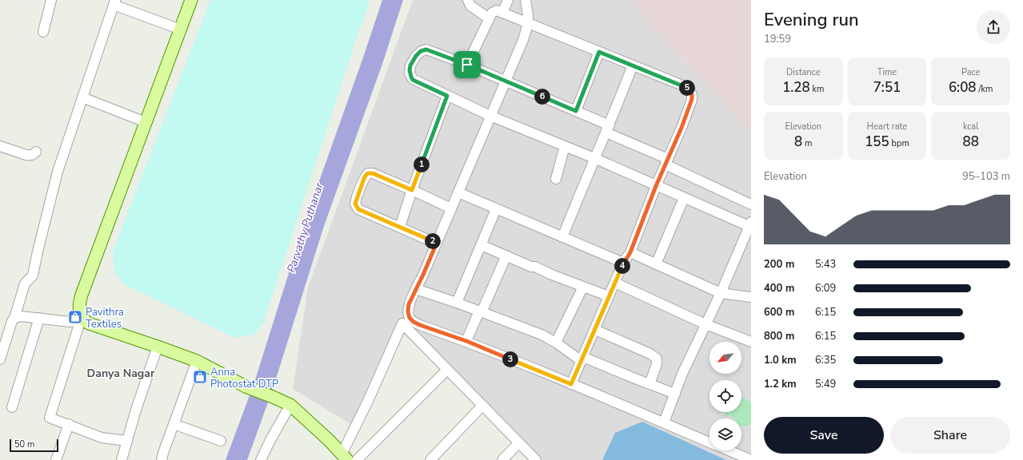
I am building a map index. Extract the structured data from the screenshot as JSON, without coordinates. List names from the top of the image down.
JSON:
{
  "districts": ["Danya Nagar"],
  "water": ["Parvathy Puthanar"],
  "places": {
    "shop": ["Pavithra Textiles", "Anna Photostat DTP"]
  },
  "scale_bar": "50 m",
  "north": "bottom left",
  "page": {
    "heading": ["Evening run", "19:59"],
    "stats": [
      ["Distance", "1.28 km"],
      ["Time", "7:51"],
      ["Pace", "6:08 /km"],
      ["Elevation", "8 m"],
      ["Heart rate", "155 bpm"],
      ["kcal", "88"]
    ],
    "pins": [
      "5",
      "6",
      "1",
      "2",
      "4",
      "3"
    ],
    "chart": ["Elevation", "95–103 m"],
    "list": [
      {
        "name": "200 m",
        "note": "5:43"
      },
      {
        "name": "400 m",
        "note": "6:09"
      },
      {
        "name": "600 m",
        "note": "6:15"
      },
      {
        "name": "800 m",
        "note": "6:15"
      },
      {
        "name": "1.0 km",
        "note": "6:35"
      },
      {
        "name": "1.2 km",
        "note": "5:49"
      }
    ],
    "buttons": ["Save", "Share"],
    "scale": "50 m"
  }
}
